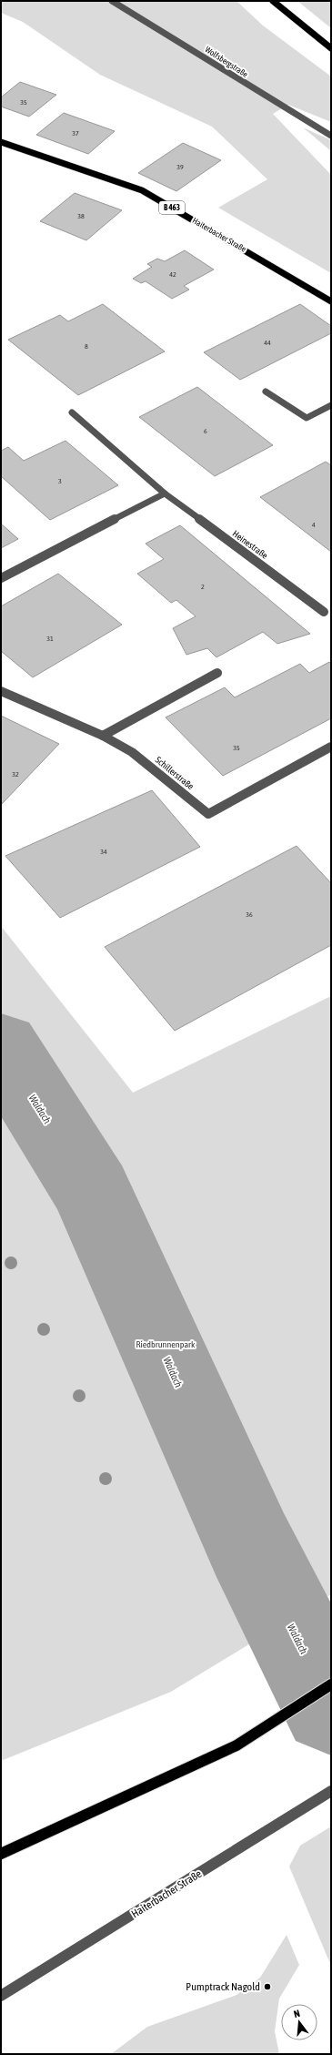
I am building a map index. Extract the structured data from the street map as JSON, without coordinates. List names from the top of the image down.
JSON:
{
  "streets": {
    "main road": ["B 463", "Haiterbacher Straße"],
    "street": ["Wolfsbergstraße", "Heinestraße", "Schillerstraße"]
  },
  "water": ["Waldach"],
  "parks": ["Riedbrunnenpark"],
  "places": ["Pumptrack Nagold"],
  "house_numbers": [
    "35",
    "37",
    "39",
    "38",
    "42",
    "44",
    "8",
    "6",
    "3",
    "4",
    "2",
    "31",
    "35",
    "32",
    "34",
    "36"
  ],
  "north": "top"
}
